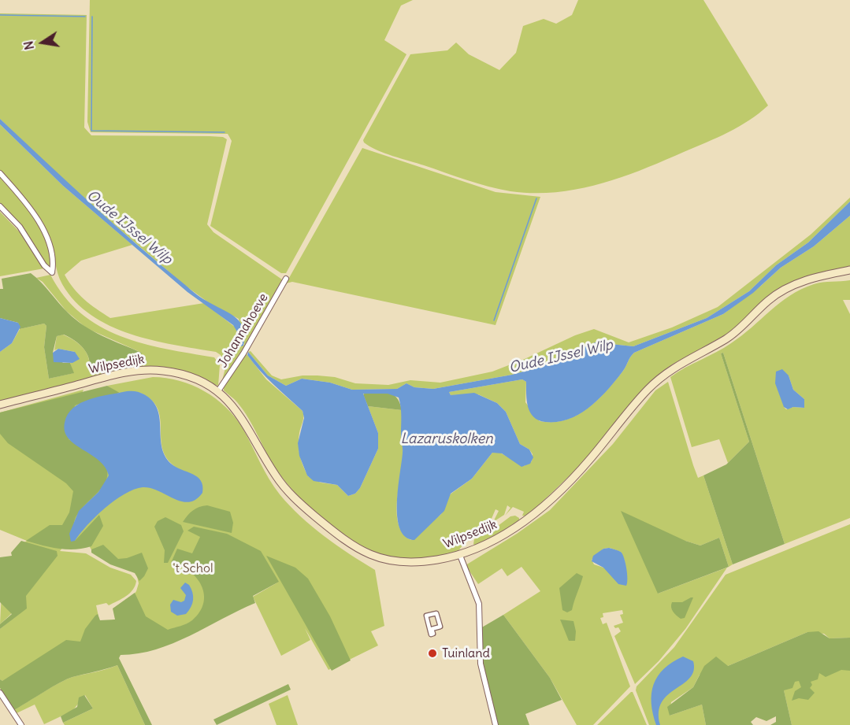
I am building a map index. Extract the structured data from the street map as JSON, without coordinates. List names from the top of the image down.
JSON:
{
  "streets": {
    "main road": ["Wilpsedijk"],
    "street": ["Johannahoeve"]
  },
  "crossings": [
    ["Johannahoeve", "Wilpsedijk"]
  ],
  "water": ["Oude IJssel Wilp", "Lazaruskolken"],
  "parks": ["'t Schol"],
  "places": ["Tuinland"],
  "north": "left"
}
